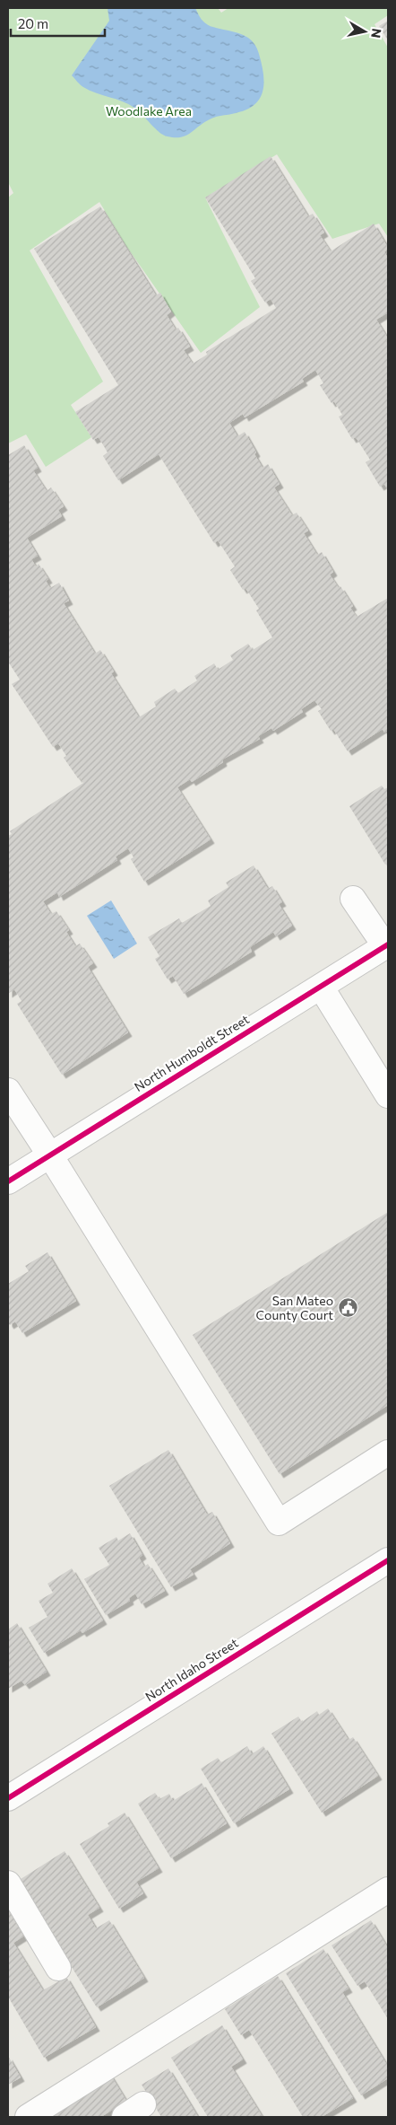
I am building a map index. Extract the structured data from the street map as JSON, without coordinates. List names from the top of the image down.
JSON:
{
  "streets": {
    "street": ["North Humboldt Street", "North Idaho Street"]
  },
  "parks": ["Woodlake Area"],
  "places": {
    "public building": ["San Mateo County Court"]
  },
  "scale_bar": "20 m",
  "north": "right"
}
